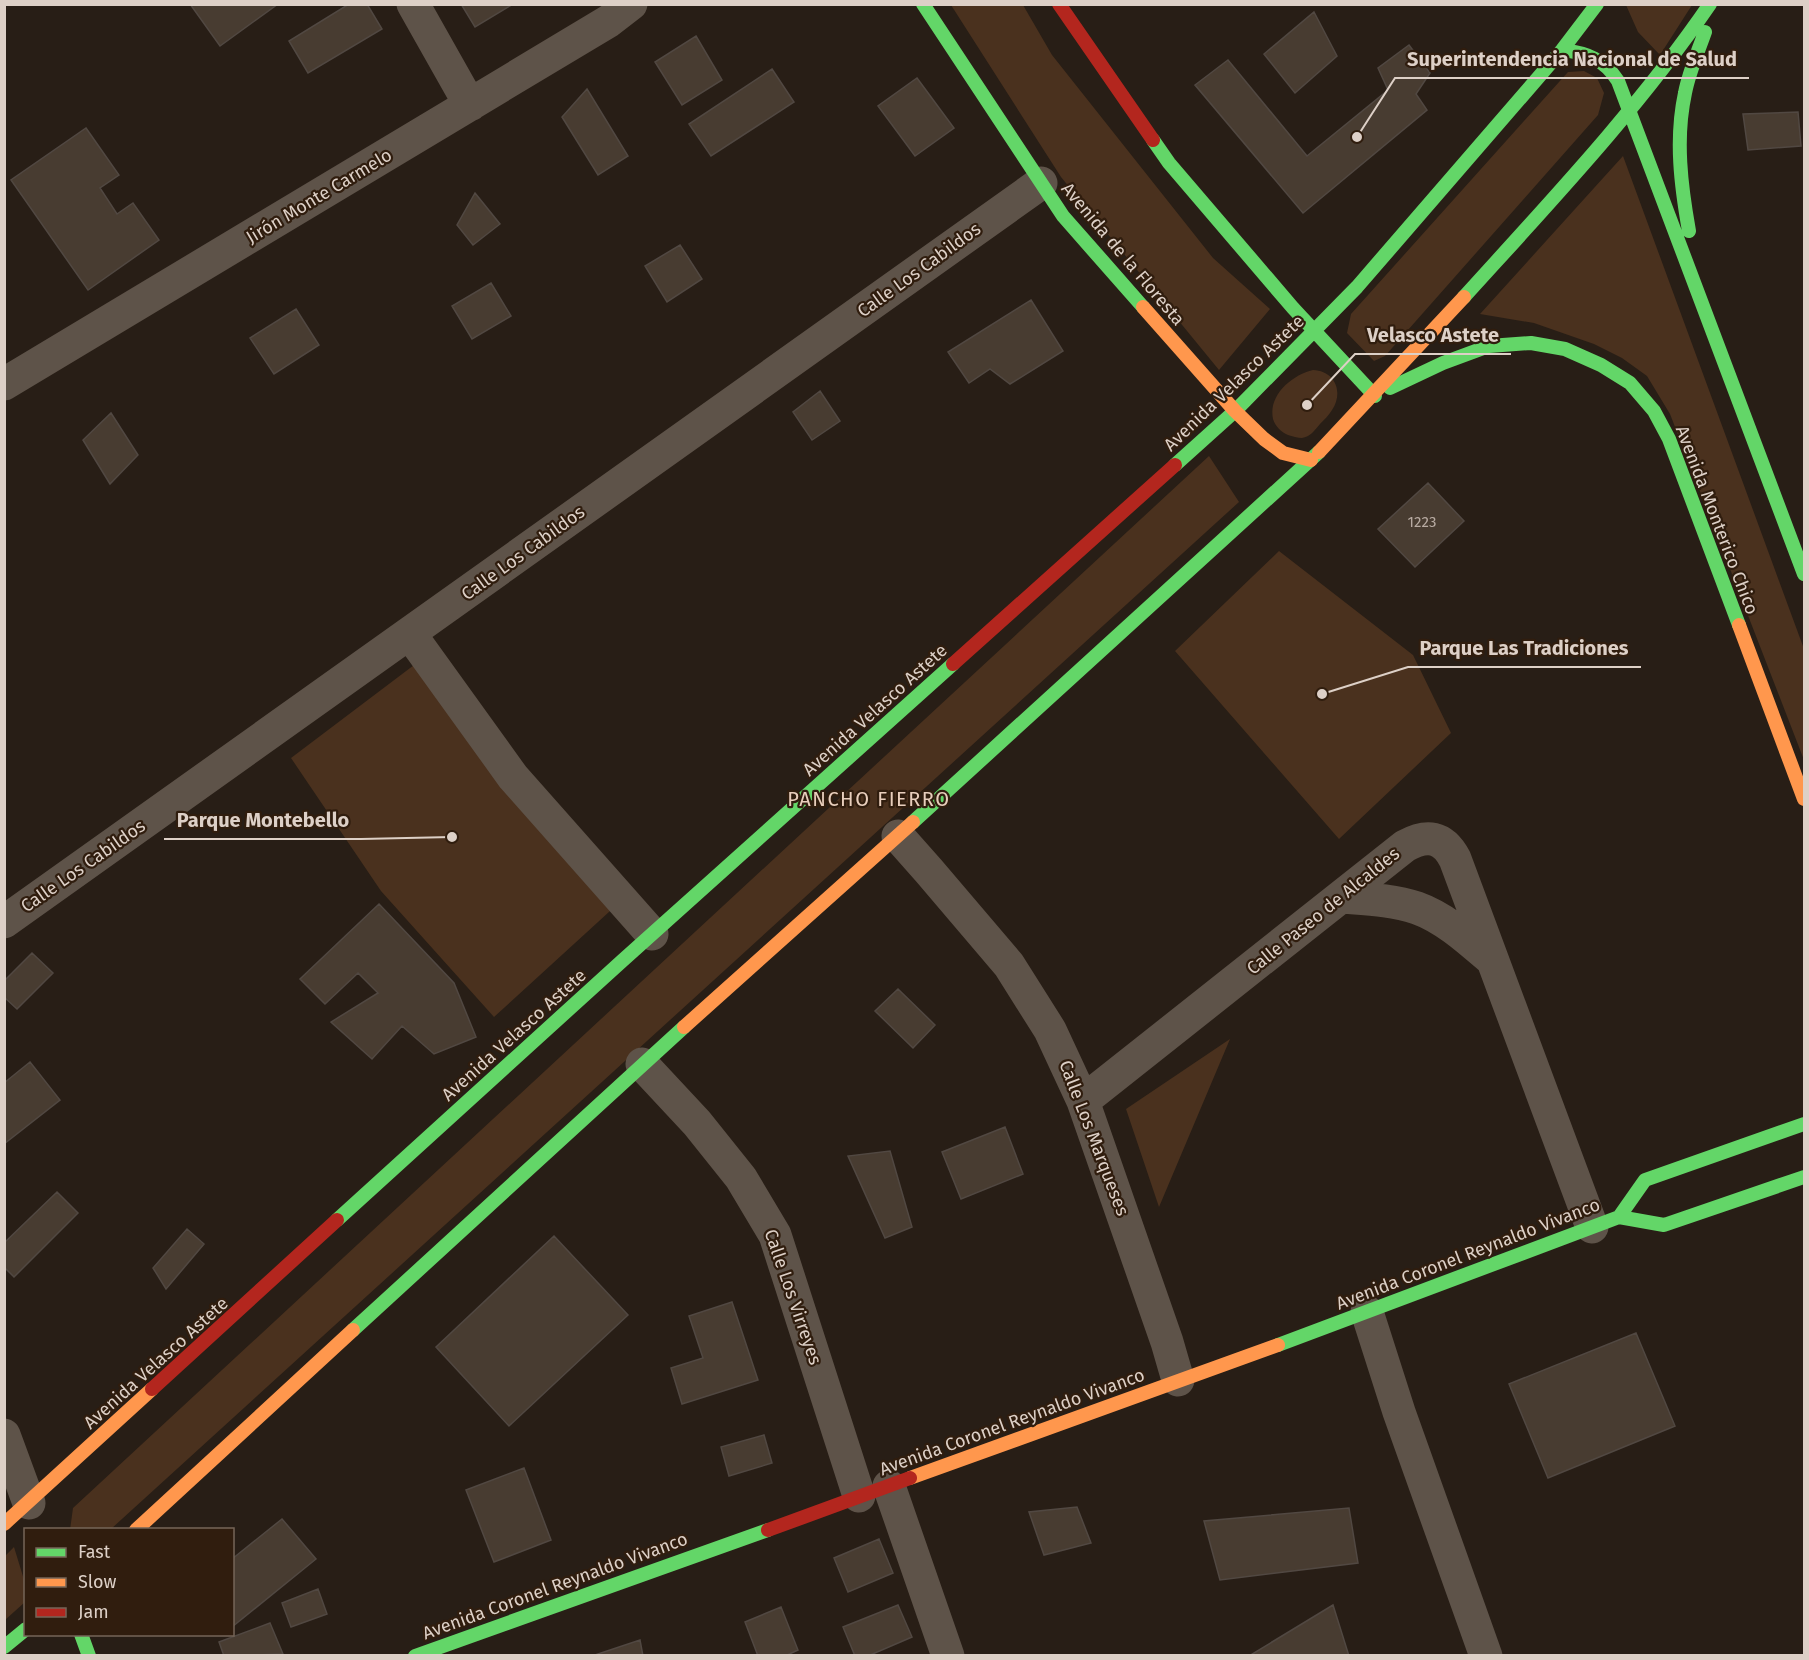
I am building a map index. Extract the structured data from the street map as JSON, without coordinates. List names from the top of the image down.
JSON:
{
  "streets": {
    "main road": [
      "Avenida de la Floresta",
      "Avenida Velasco Astete",
      "Avenida Monterico Chico",
      "Avenida Coronel Reynaldo Vivanco"
    ],
    "street": [
      "Jirón Monte Carmelo",
      "Calle Los Cabildos",
      "Calle Paseo de Alcaldes",
      "Calle Los Marqueses",
      "Calle Los Virreyes"
    ]
  },
  "crossings": [
    ["Avenida de la Floresta", "Calle Los Cabildos"],
    ["Avenida de la Floresta", "Avenida Velasco Astete"],
    ["Calle Paseo de Alcaldes", "Calle Los Marqueses"],
    ["Calle Paseo de Alcaldes", "Avenida Coronel Reynaldo Vivanco"],
    ["Calle Los Marqueses", "Avenida Coronel Reynaldo Vivanco"],
    ["Avenida Coronel Reynaldo Vivanco", "Calle Los Virreyes"]
  ],
  "districts": ["PANCHO FIERRO"],
  "places": [
    "Superintendencia Nacional de Salud",
    "Velasco Astete",
    "Parque Las Tradiciones",
    "Parque Montebello"
  ],
  "house_numbers": ["1223"],
  "legend": ["Fast", "Slow", "Jam"]
}
